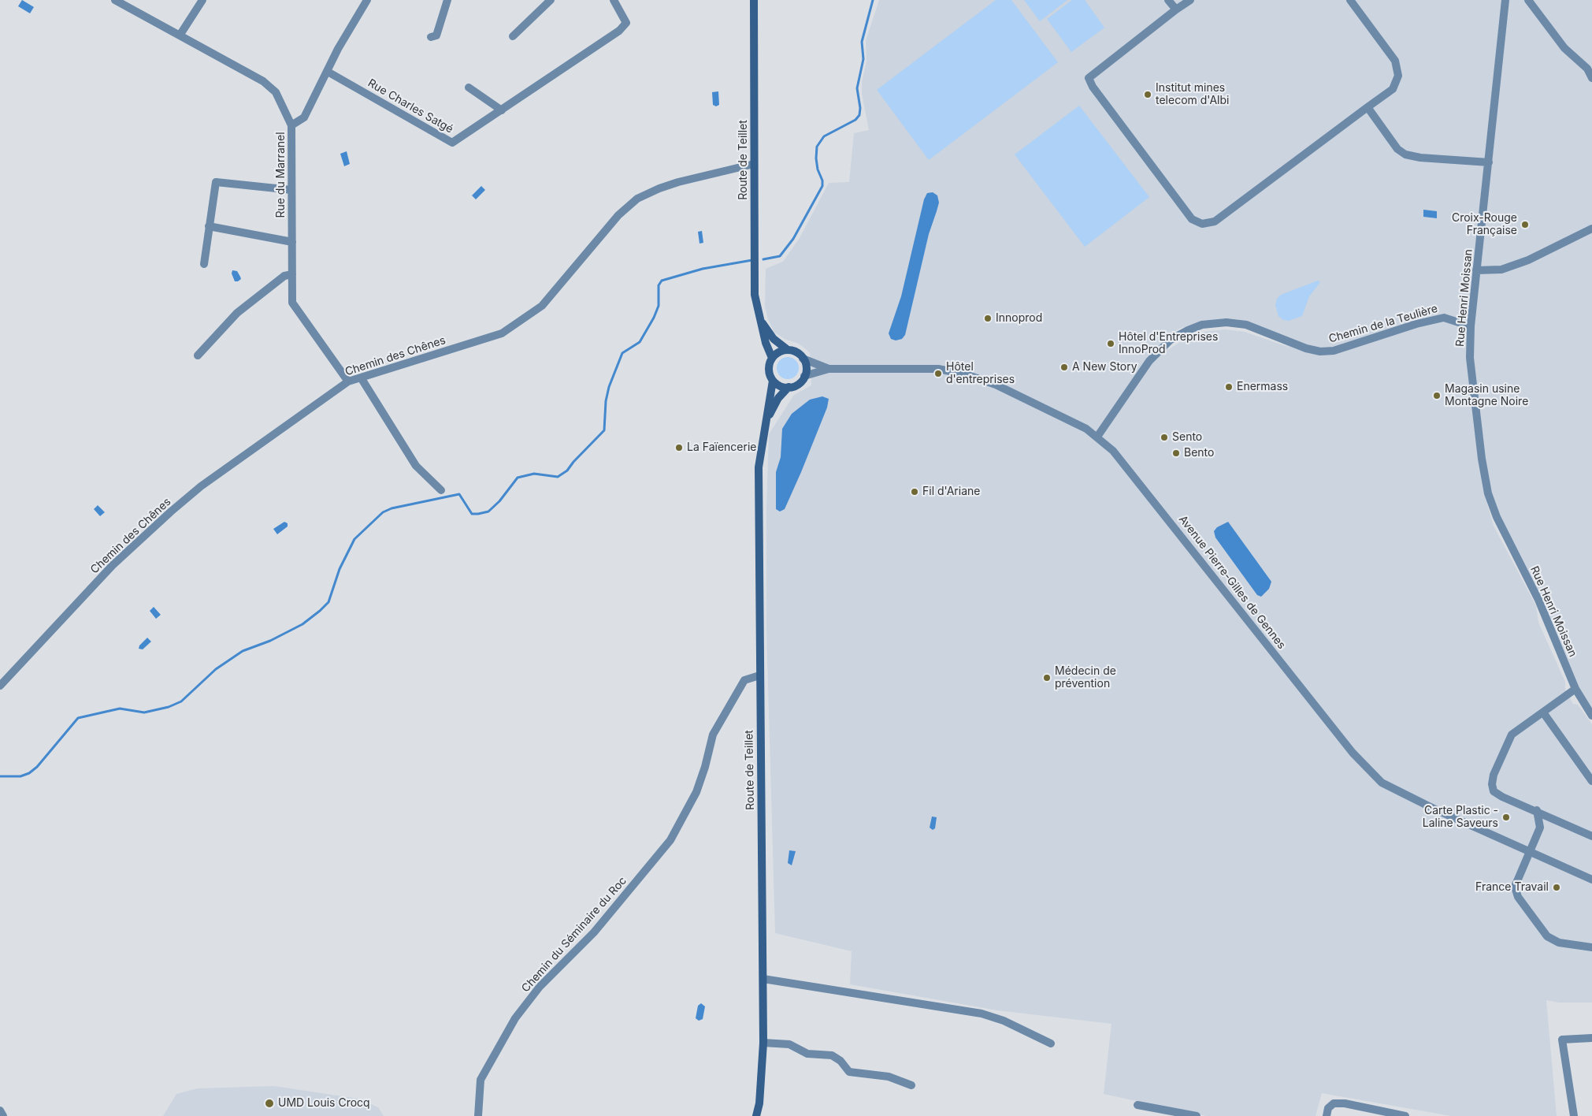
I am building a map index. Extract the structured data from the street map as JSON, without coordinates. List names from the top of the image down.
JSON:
{
  "streets": {
    "main road": ["Route de Teillet"],
    "street": [
      "Rue Charles Satgé",
      "Rue du Marranel",
      "Rue Henri Moissan",
      "Chemin de la Teulière",
      "Chemin des Chênes",
      "Avenue Pierre-Gilles de Gennes",
      "Chemin du Séminaire du Roc"
    ]
  },
  "crossings": [
    ["Route de Teillet", "Chemin des Chênes"],
    ["Route de Teillet", "Avenue Pierre-Gilles de Gennes"],
    ["Route de Teillet", "Chemin du Séminaire du Roc"],
    ["Rue du Marranel", "Chemin des Chênes"],
    ["Rue Henri Moissan", "Chemin de la Teulière"],
    ["Chemin de la Teulière", "Avenue Pierre-Gilles de Gennes"]
  ],
  "places": [
    "Institut mines telecom d'Albi",
    "Croix-Rouge Française",
    "Innoprod",
    "Hôtel d'Entreprises InnoProd",
    "A New Story",
    "Hôtel d'entreprises",
    "Enermass",
    "Magasin usine Montagne Noire",
    "Sento",
    "La Faïencerie",
    "Bento",
    "Fil d'Ariane",
    "Médecin de prévention",
    "Carte Plastic - Laline Saveurs",
    "France Travail",
    "UMD Louis Crocq"
  ]
}
